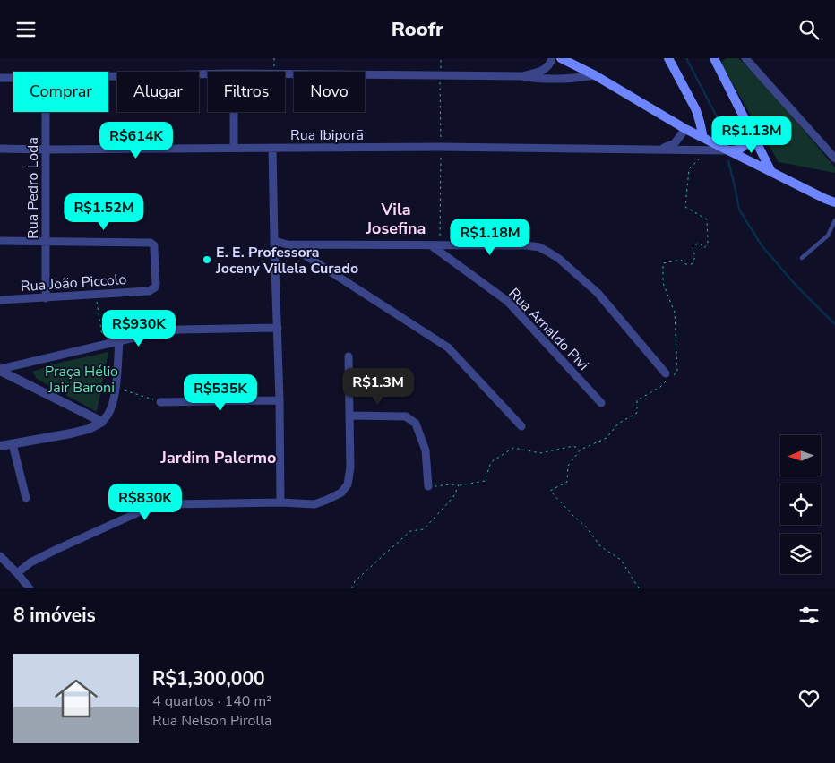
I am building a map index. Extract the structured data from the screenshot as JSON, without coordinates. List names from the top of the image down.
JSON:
{
  "streets": {
    "street": [
      "Rua Ibiporã",
      "Rua Pedro Loda",
      "Rua João Piccolo",
      "Rua Arnaldo Pivi"
    ]
  },
  "crossings": [
    ["Rua Ibiporã", "Rua Pedro Loda"],
    ["Rua Pedro Loda", "Rua João Piccolo"]
  ],
  "districts": ["Vila Josefina", "Jardim Palermo"],
  "parks": ["Praça Hélio Jair Baroni"],
  "places": ["E. E. Professora Joceny Villela Curado"],
  "north": "left",
  "page": {
    "header": "Roofr",
    "chip": [
      "Comprar",
      "Alugar",
      "Filtros",
      "Novo"
    ],
    "price": [
      "R$1.13M",
      "R$614K",
      "R$1.52M",
      "R$1.18M",
      "R$930K",
      "R$1.3M",
      "R$535K",
      "R$830K"
    ],
    "heading": "8 imóveis",
    "list": [
      {
        "name": "R$1,300,000",
        "note": "4 quartos · 140 m² · Rua Nelson Pirolla"
      }
    ]
  }
}
